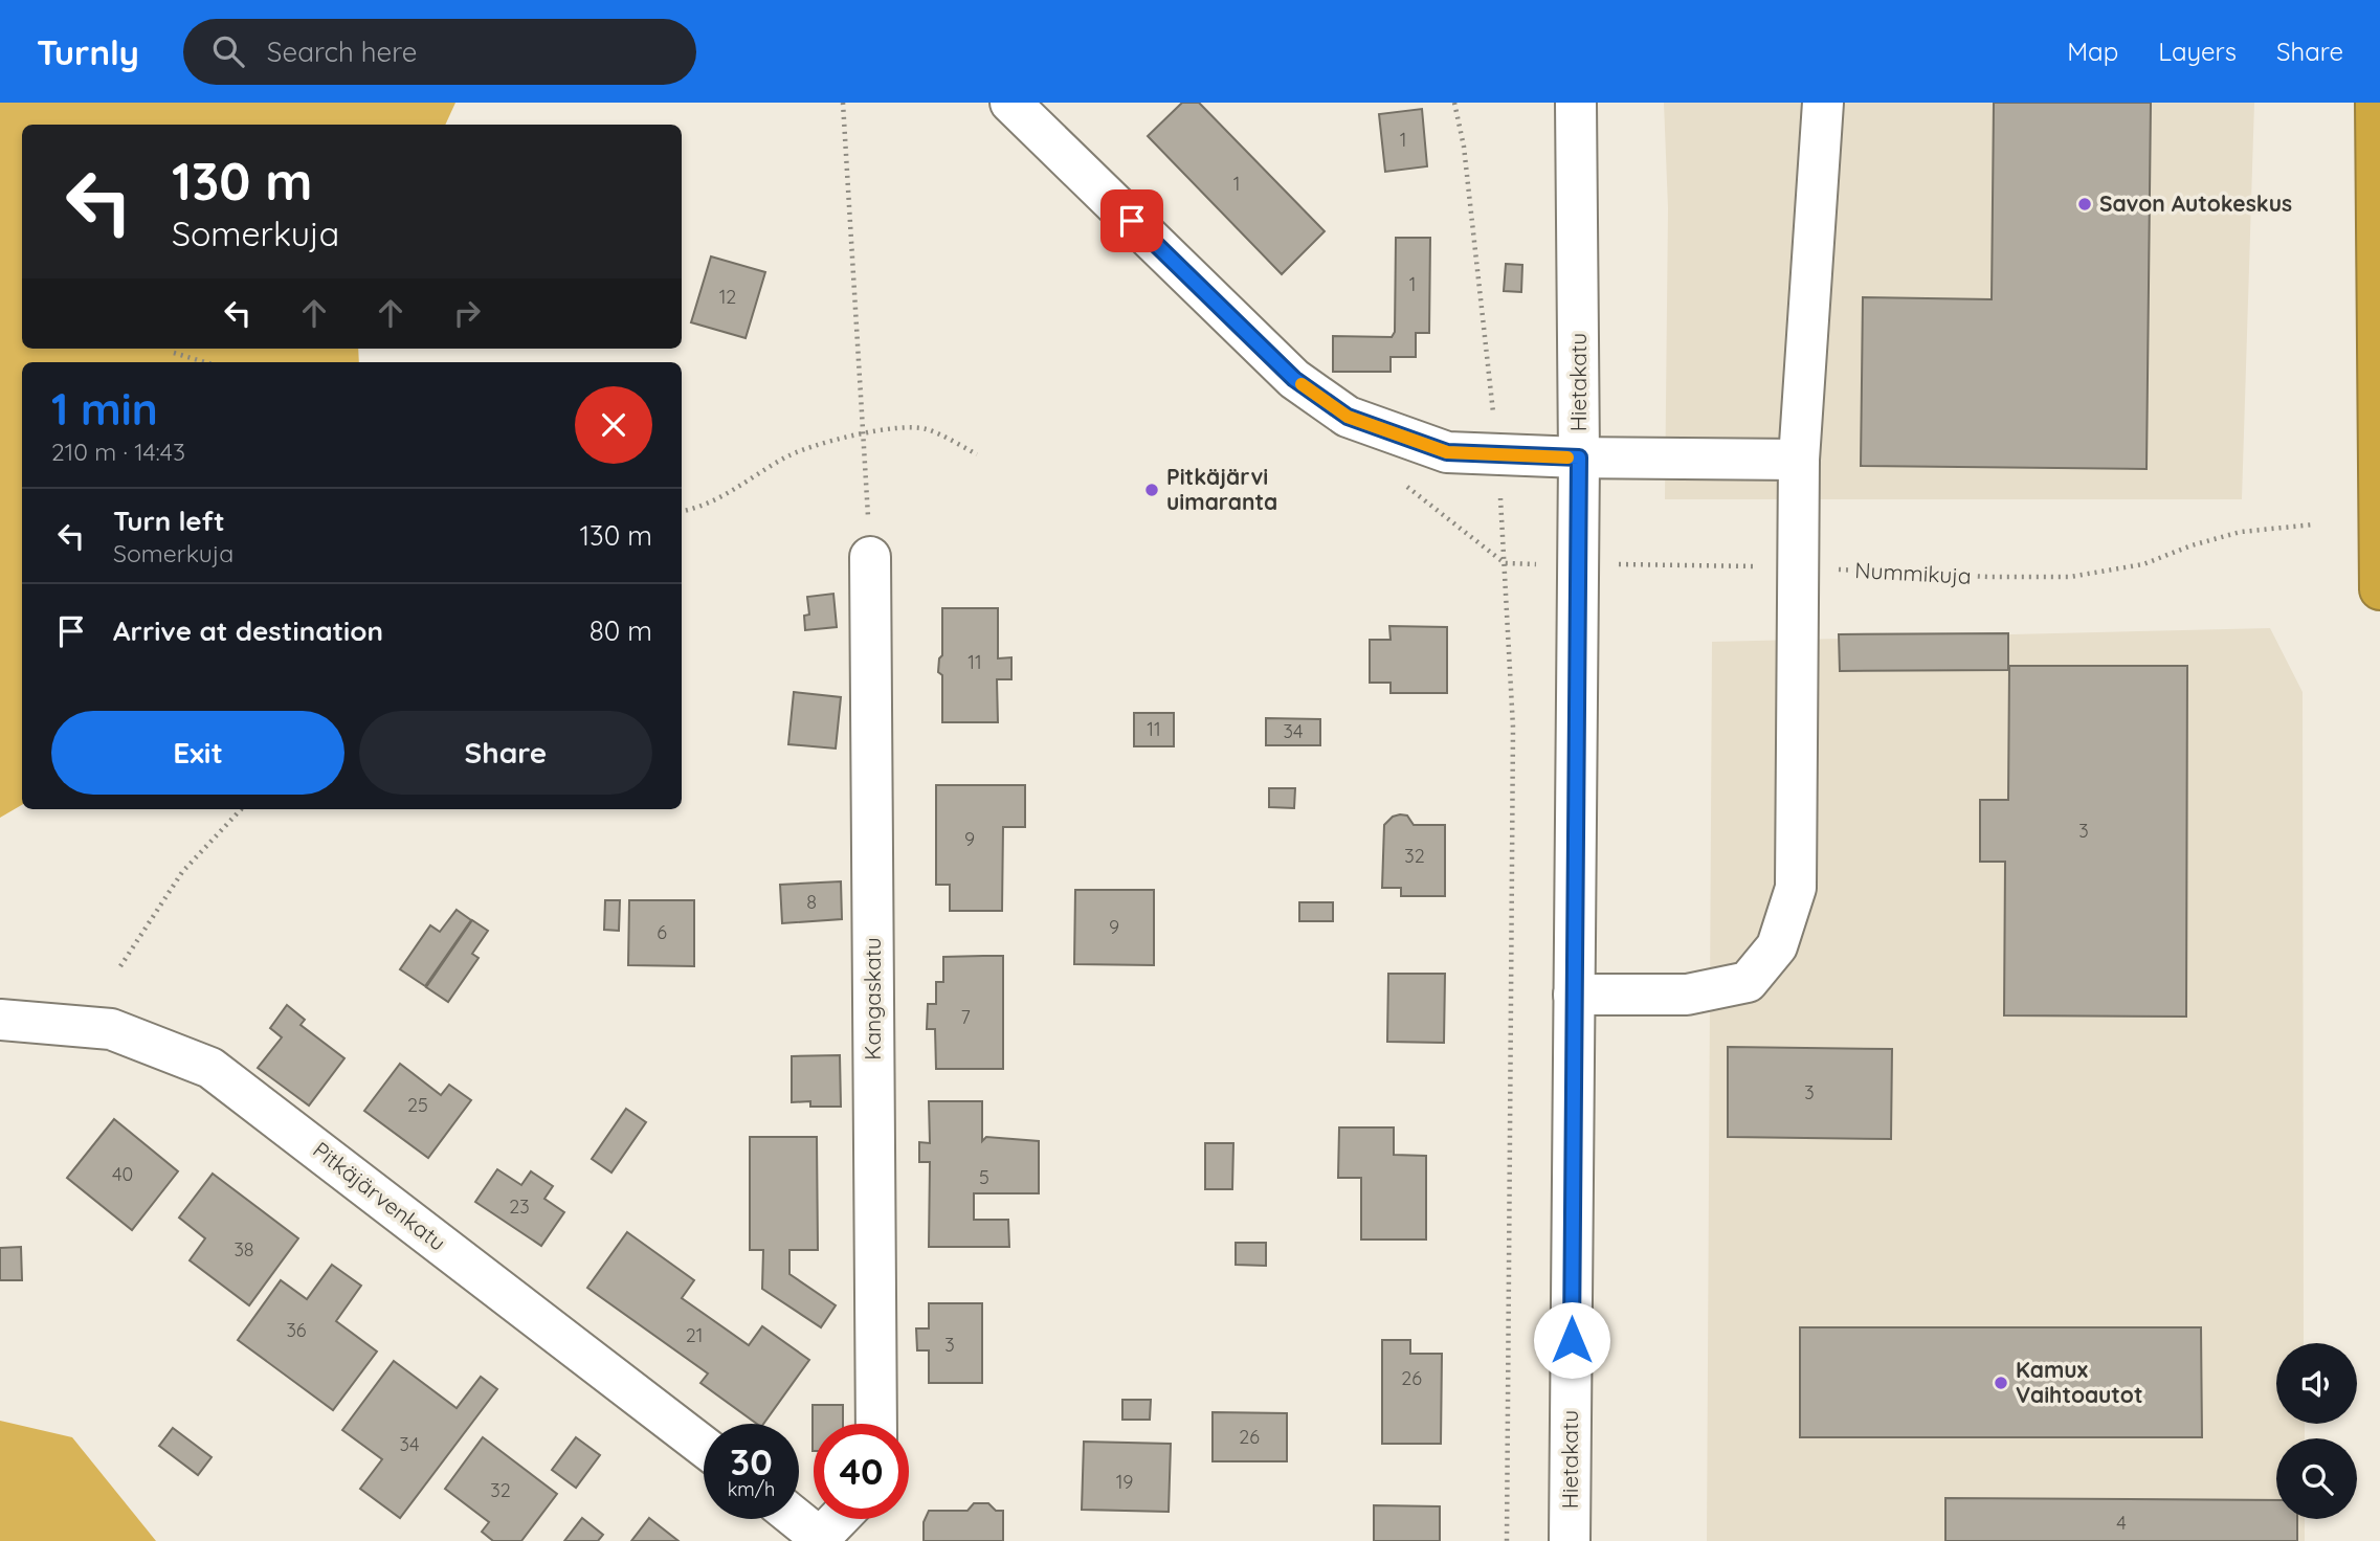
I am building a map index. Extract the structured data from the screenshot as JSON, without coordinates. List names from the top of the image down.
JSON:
{
  "streets": {
    "street": ["Hietakatu", "Kangaskatu", "Pitkäjärvenkatu"],
    "path": ["Nummikuja"]
  },
  "crossings": [
    ["Hietakatu", "Nummikuja"]
  ],
  "places": ["Savon Autokeskus", "Pitkäjärvi uimaranta", "Kamux Vaihtoautot"],
  "house_numbers": [
    "1",
    "1",
    "1",
    "12",
    "11",
    "11",
    "34",
    "3",
    "9",
    "32",
    "8",
    "9",
    "6",
    "7",
    "3",
    "25",
    "40",
    "5",
    "23",
    "38",
    "36",
    "21",
    "3",
    "26",
    "26",
    "34",
    "19",
    "32",
    "4"
  ],
  "page": {
    "header": "Turnly",
    "search": "Search here",
    "nav": ["Map", "Layers", "Share"],
    "turn": ["130 m", "Somerkuja"],
    "heading": ["1 min", "210 m · 14:43"],
    "list": [
      {
        "name": "Turn left",
        "note": "Somerkuja",
        "value": "130 m"
      },
      {
        "name": "Arrive at destination",
        "value": "80 m"
      }
    ],
    "buttons": ["Exit", "Share"],
    "speed": "30 km/h",
    "limit": "40"
  }
}
